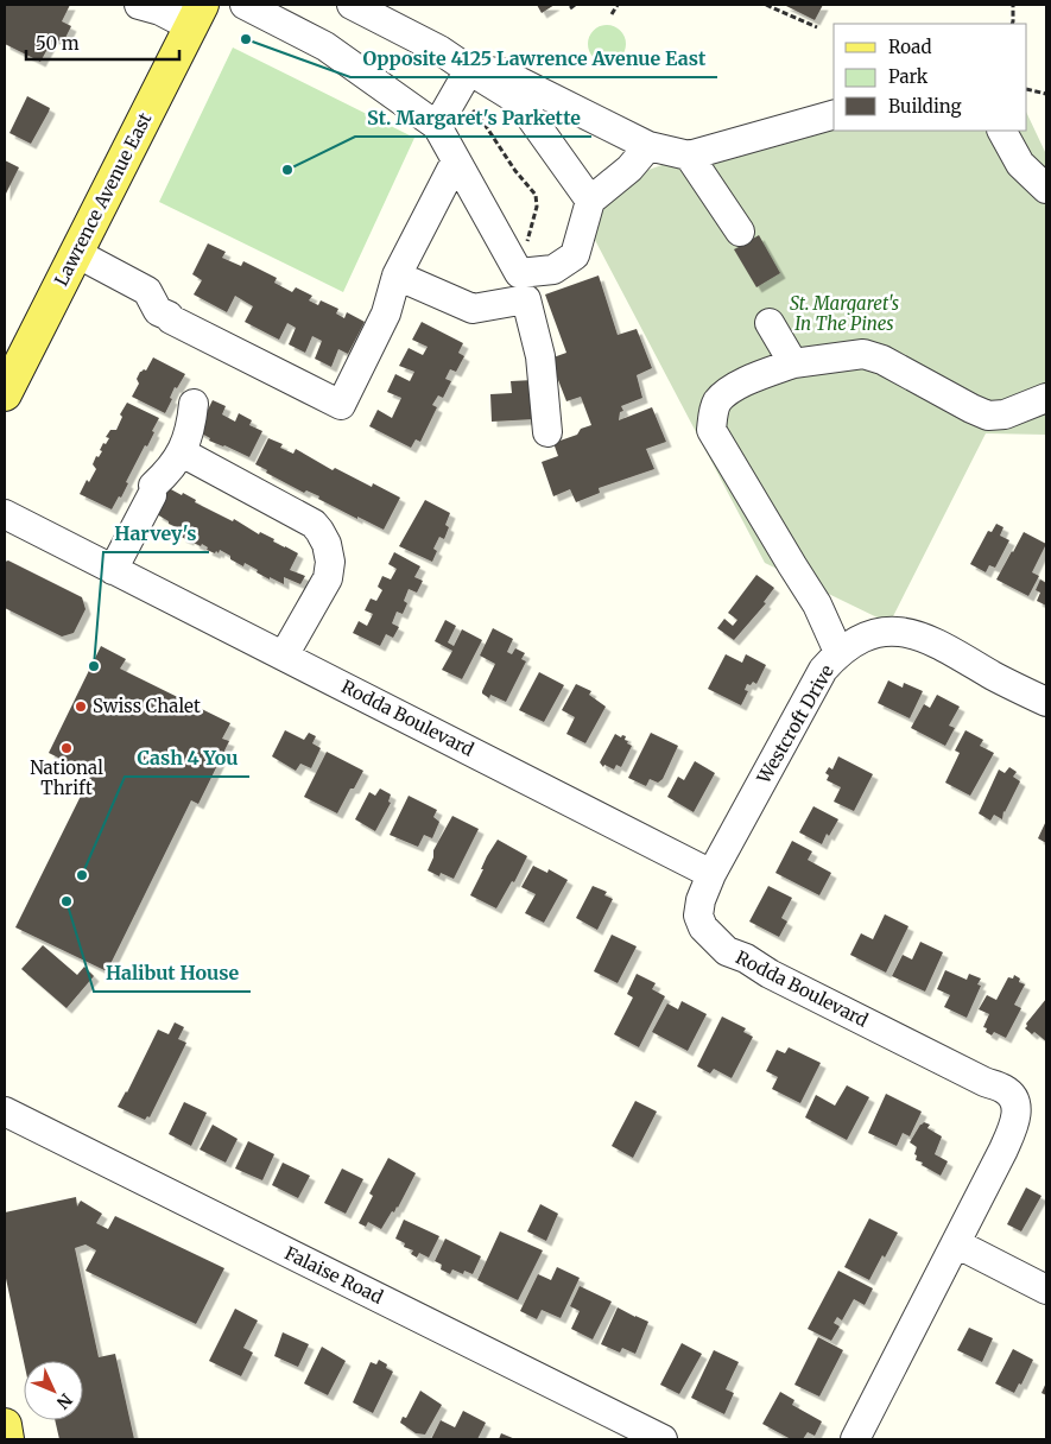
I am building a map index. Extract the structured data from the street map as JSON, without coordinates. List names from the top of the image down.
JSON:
{
  "streets": {
    "main road": ["Lawrence Avenue East"],
    "street": ["Rodda Boulevard", "Westcroft Drive", "Falaise Road"]
  },
  "crossings": [
    ["Rodda Boulevard", "Westcroft Drive"]
  ],
  "parks": ["St. Margaret's In The Pines"],
  "places": [
    "Opposite 4125 Lawrence Avenue East",
    "St. Margaret's Parkette",
    "Harvey's",
    "Swiss Chalet",
    "National Thrift",
    "Cash 4 You",
    "Halibut House"
  ],
  "legend": ["Road", "Park", "Building"],
  "scale_bar": "50 m",
  "north": "bottom right"
}
